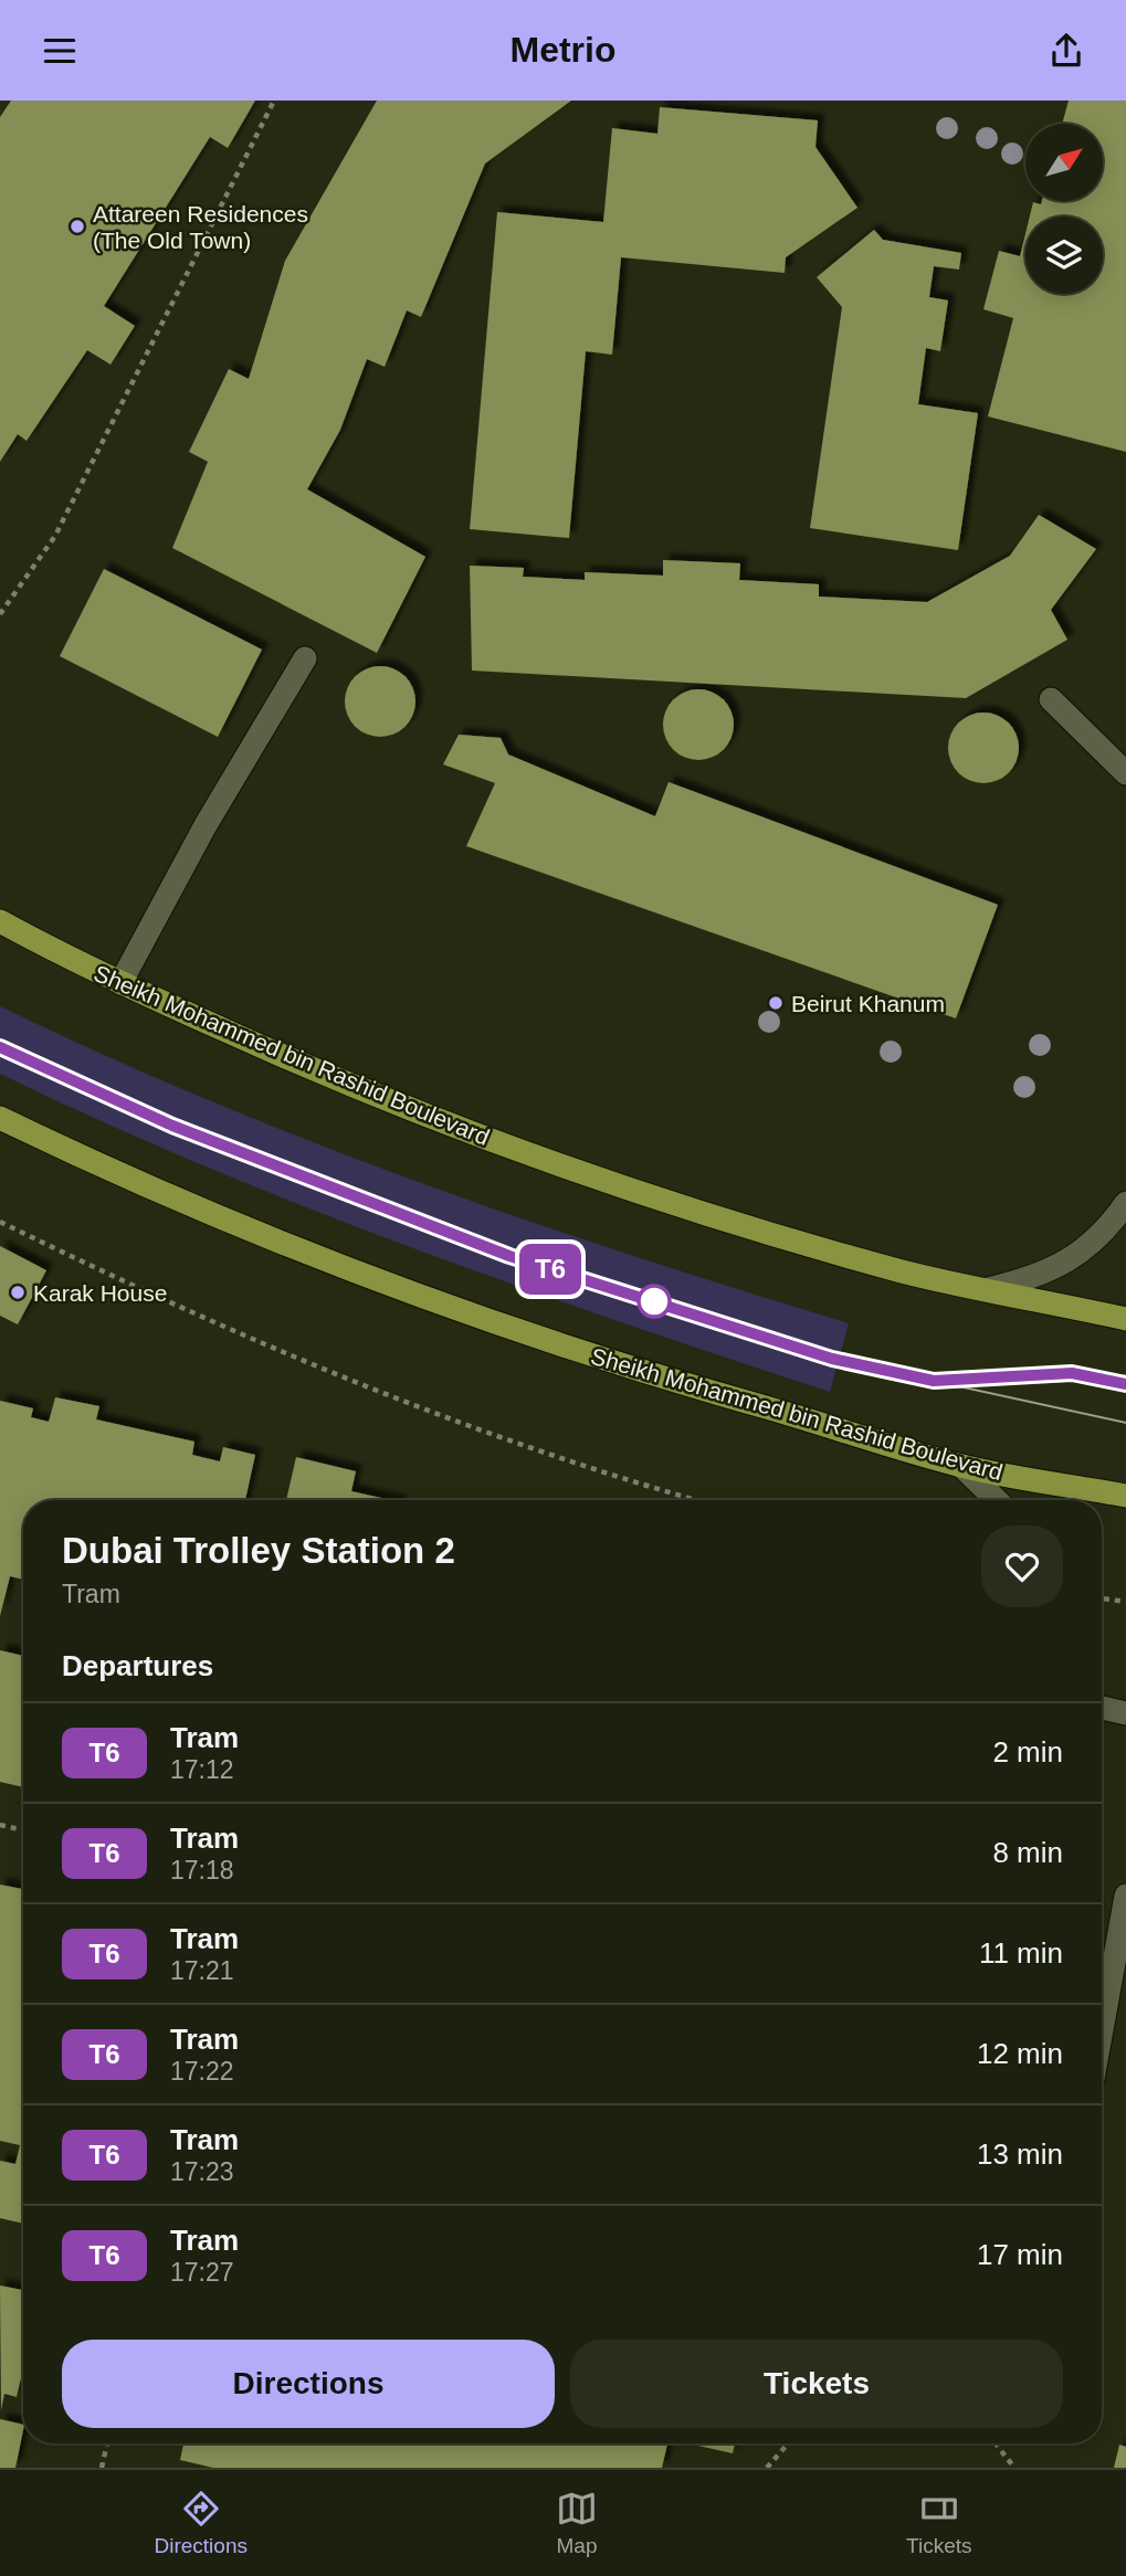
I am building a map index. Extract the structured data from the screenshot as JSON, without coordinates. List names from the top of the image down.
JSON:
{
  "streets": {
    "main road": ["Sheikh Mohammed bin Rashid Boulevard"]
  },
  "places": ["Attareen Residences (The Old Town)", "Beirut Khanum", "Karak House"],
  "lines": ["tram line T6"],
  "north": "top right",
  "page": {
    "header": "Metrio",
    "on_map": "T6",
    "heading": [
      ["Dubai Trolley Station 2", "Tram"],
      "Departures"
    ],
    "list": [
      {
        "mark": "T6",
        "name": "Tram",
        "note": "17:12",
        "value": "2 min"
      },
      {
        "mark": "T6",
        "name": "Tram",
        "note": "17:18",
        "value": "8 min"
      },
      {
        "mark": "T6",
        "name": "Tram",
        "note": "17:21",
        "value": "11 min"
      },
      {
        "mark": "T6",
        "name": "Tram",
        "note": "17:22",
        "value": "12 min"
      },
      {
        "mark": "T6",
        "name": "Tram",
        "note": "17:23",
        "value": "13 min"
      },
      {
        "mark": "T6",
        "name": "Tram",
        "note": "17:27",
        "value": "17 min"
      }
    ],
    "buttons": ["Directions", "Tickets"],
    "tabs": ["Directions", "Map", "Tickets"]
  }
}
